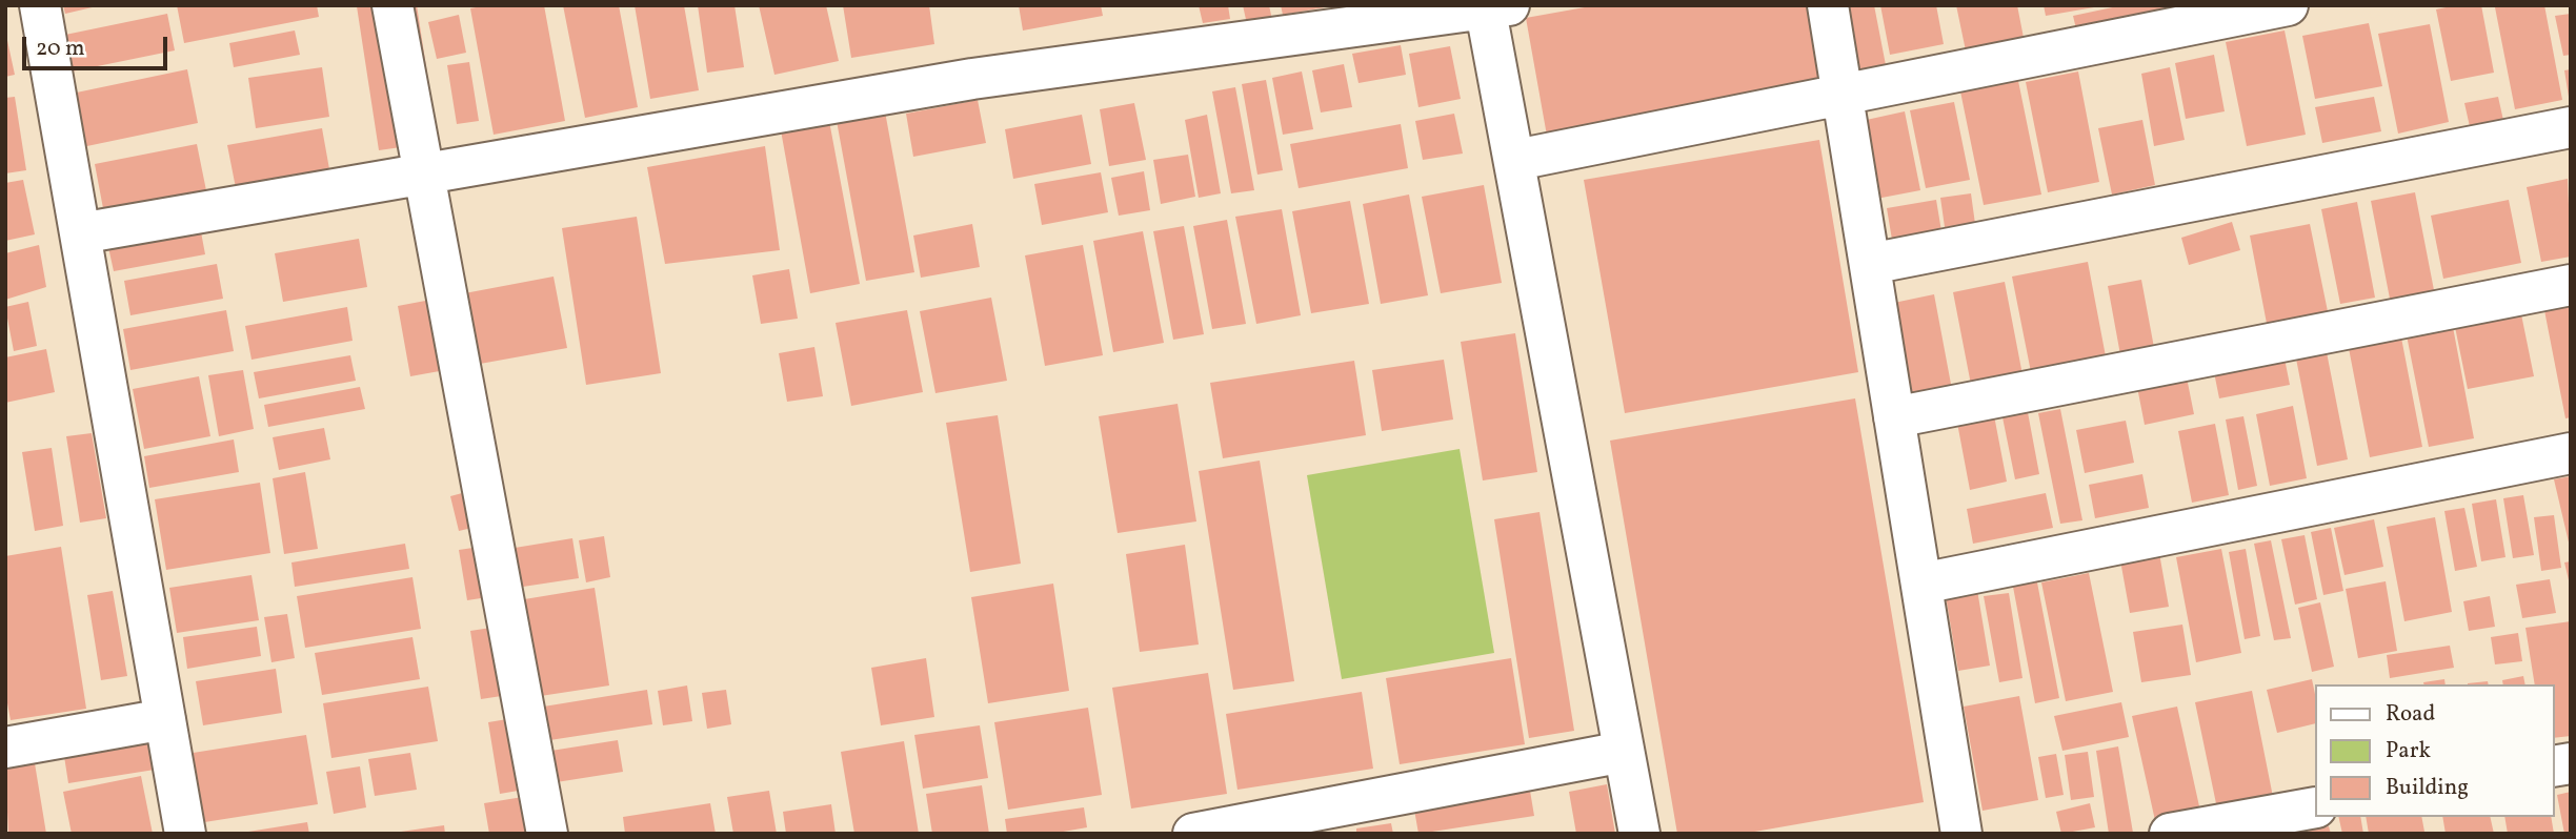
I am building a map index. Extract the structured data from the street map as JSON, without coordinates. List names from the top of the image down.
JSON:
{
  "legend": ["Road", "Park", "Building"],
  "scale_bar": "20 m"
}
